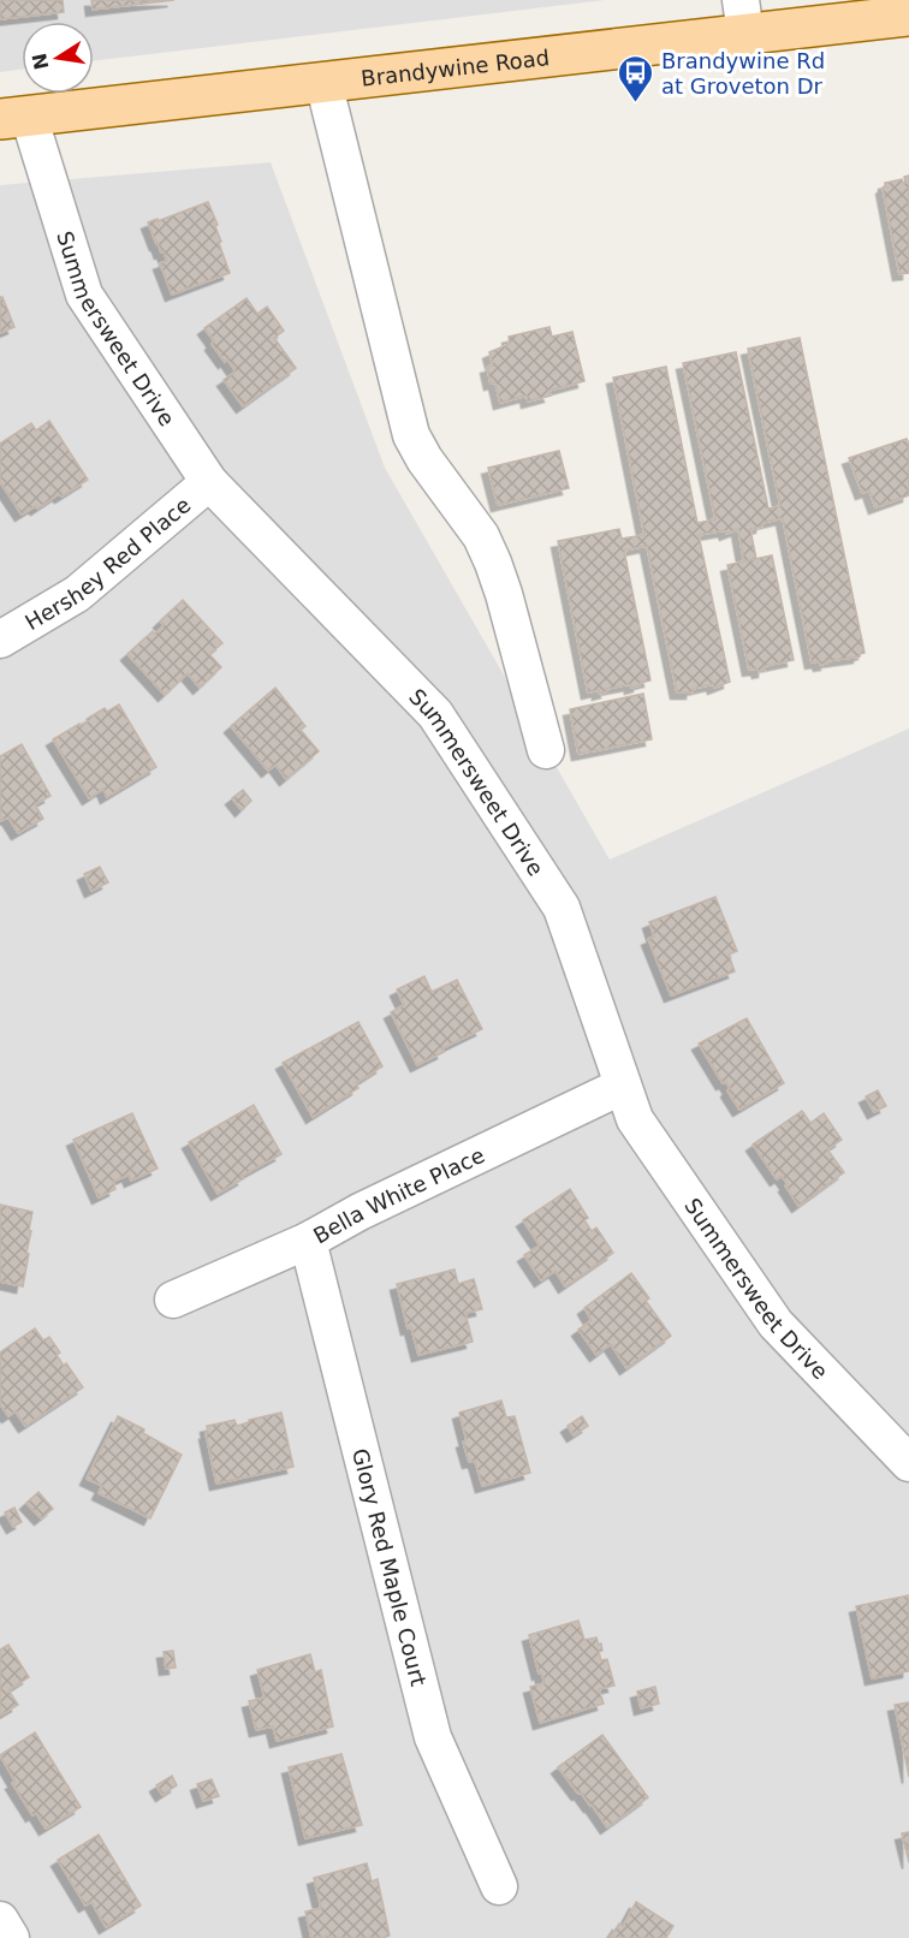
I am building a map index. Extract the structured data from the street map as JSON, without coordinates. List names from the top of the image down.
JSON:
{
  "streets": {
    "main road": ["Brandywine Road"],
    "street": [
      "Summersweet Drive",
      "Hershey Red Place",
      "Bella White Place",
      "Glory Red Maple Court"
    ]
  },
  "crossings": [
    ["Brandywine Road", "Summersweet Drive"],
    ["Summersweet Drive", "Hershey Red Place"],
    ["Summersweet Drive", "Bella White Place"],
    ["Bella White Place", "Glory Red Maple Court"]
  ],
  "places": {
    "bus stop": ["Brandywine Rd at Groveton Dr"]
  },
  "north": "left"
}
